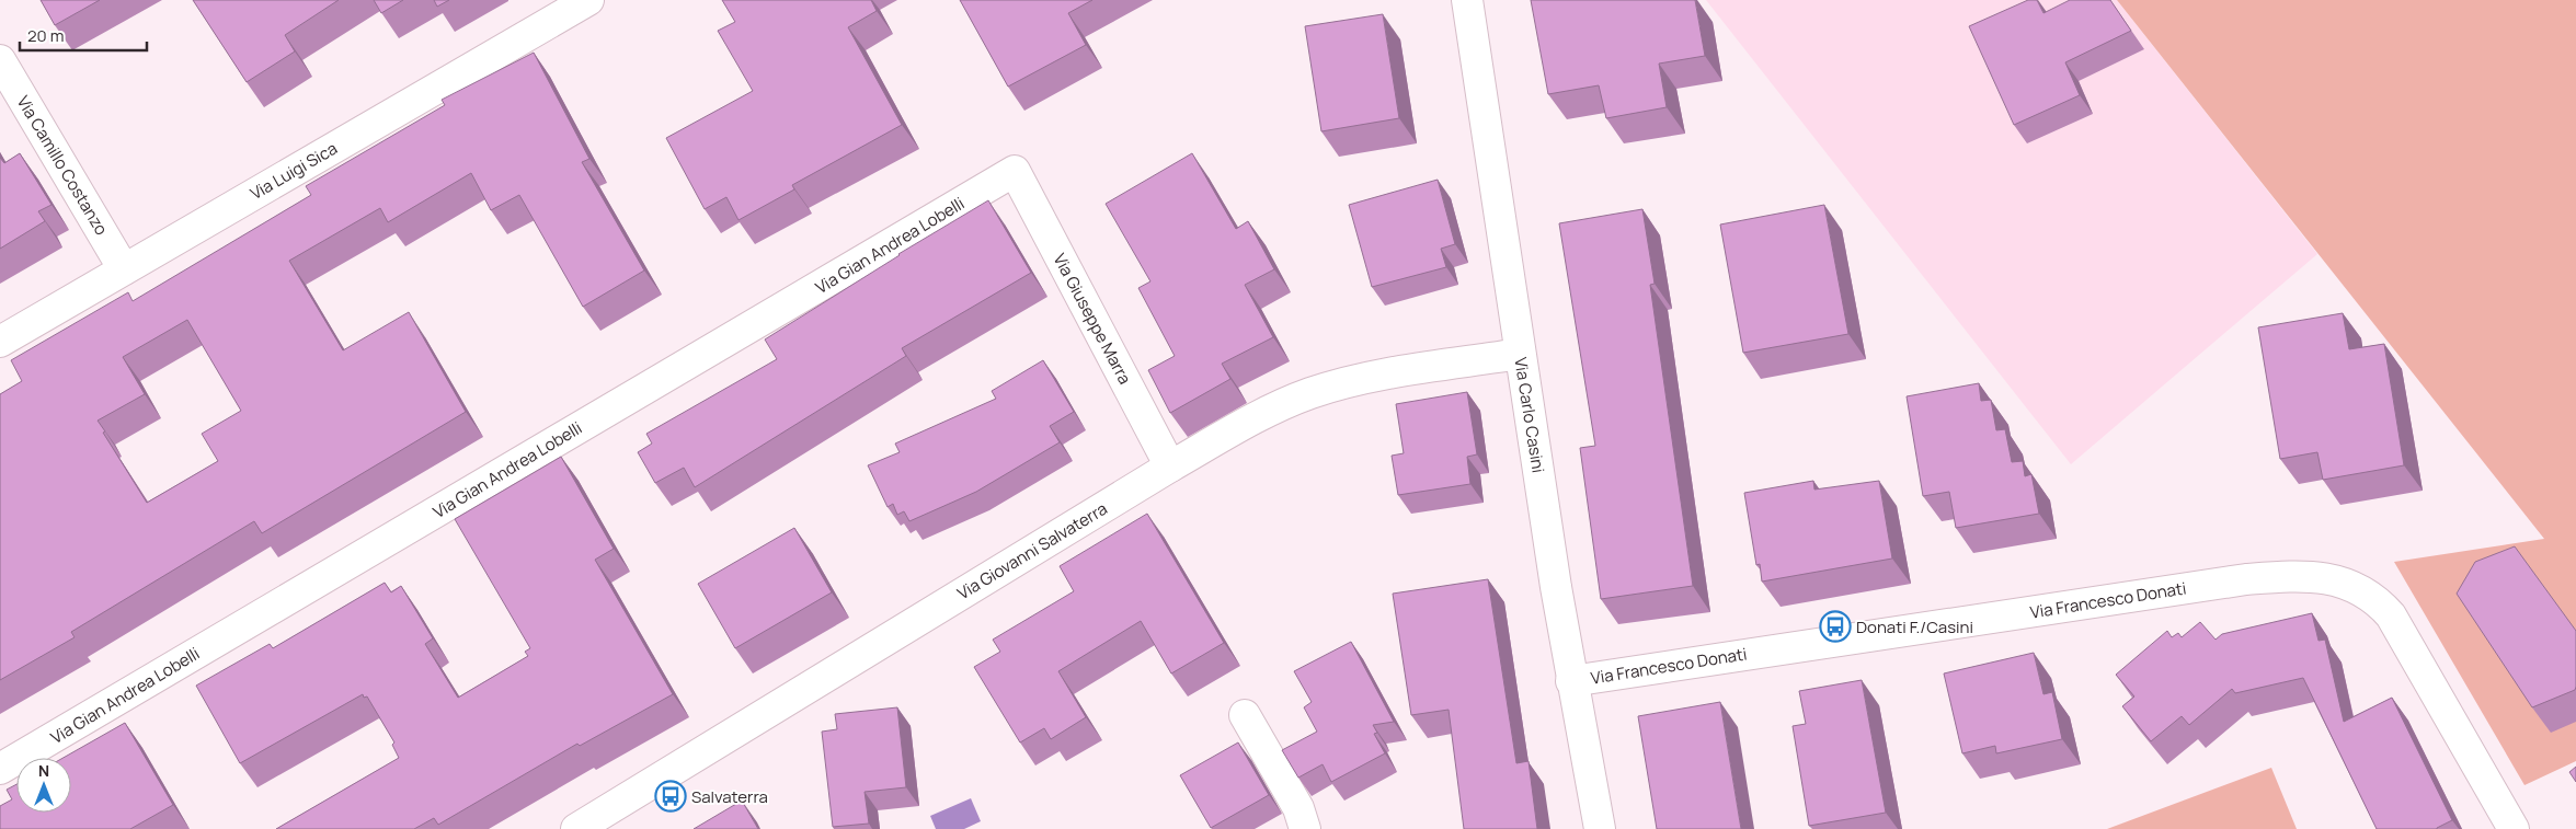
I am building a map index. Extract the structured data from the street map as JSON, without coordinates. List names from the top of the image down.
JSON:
{
  "streets": {
    "street": [
      "Via Camillo Costanzo",
      "Via Luigi Sica",
      "Via Gian Andrea Lobelli",
      "Via Giuseppe Marra",
      "Via Carlo Casini",
      "Via Giovanni Salvaterra",
      "Via Francesco Donati"
    ]
  },
  "crossings": [
    ["Via Camillo Costanzo", "Via Luigi Sica"],
    ["Via Gian Andrea Lobelli", "Via Giuseppe Marra"],
    ["Via Giuseppe Marra", "Via Giovanni Salvaterra"],
    ["Via Carlo Casini", "Via Giovanni Salvaterra"],
    ["Via Carlo Casini", "Via Francesco Donati"]
  ],
  "places": {
    "bus stop": ["Donati F./Casini", "Salvaterra"]
  },
  "scale_bar": "20 m",
  "north": "top"
}
